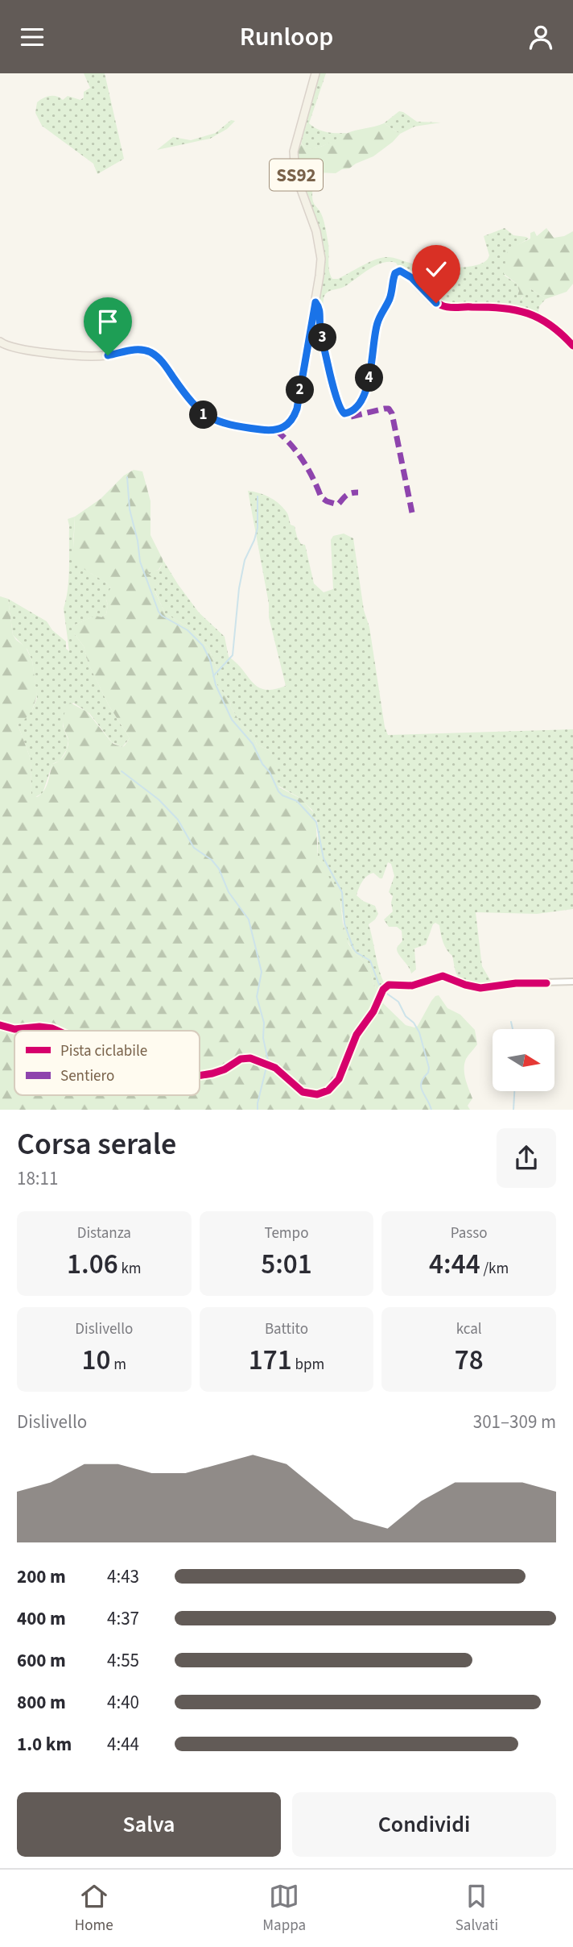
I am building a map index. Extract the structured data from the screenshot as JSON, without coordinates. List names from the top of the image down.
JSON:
{
  "streets": {
    "main road": ["SS92"]
  },
  "legend": ["Pista ciclabile", "Sentiero"],
  "north": "right",
  "page": {
    "header": "Runloop",
    "pins": [
      "3",
      "4",
      "2",
      "1"
    ],
    "heading": ["Corsa serale", "18:11"],
    "stats": [
      ["Distanza", "1.06 km"],
      ["Tempo", "5:01"],
      ["Passo", "4:44 /km"],
      ["Dislivello", "10 m"],
      ["Battito", "171 bpm"],
      ["kcal", "78"]
    ],
    "chart": ["Dislivello", "301–309 m"],
    "list": [
      {
        "name": "200 m",
        "note": "4:43"
      },
      {
        "name": "400 m",
        "note": "4:37"
      },
      {
        "name": "600 m",
        "note": "4:55"
      },
      {
        "name": "800 m",
        "note": "4:40"
      },
      {
        "name": "1.0 km",
        "note": "4:44"
      }
    ],
    "buttons": ["Salva", "Condividi"],
    "tabs": ["Home", "Mappa", "Salvati"]
  }
}
